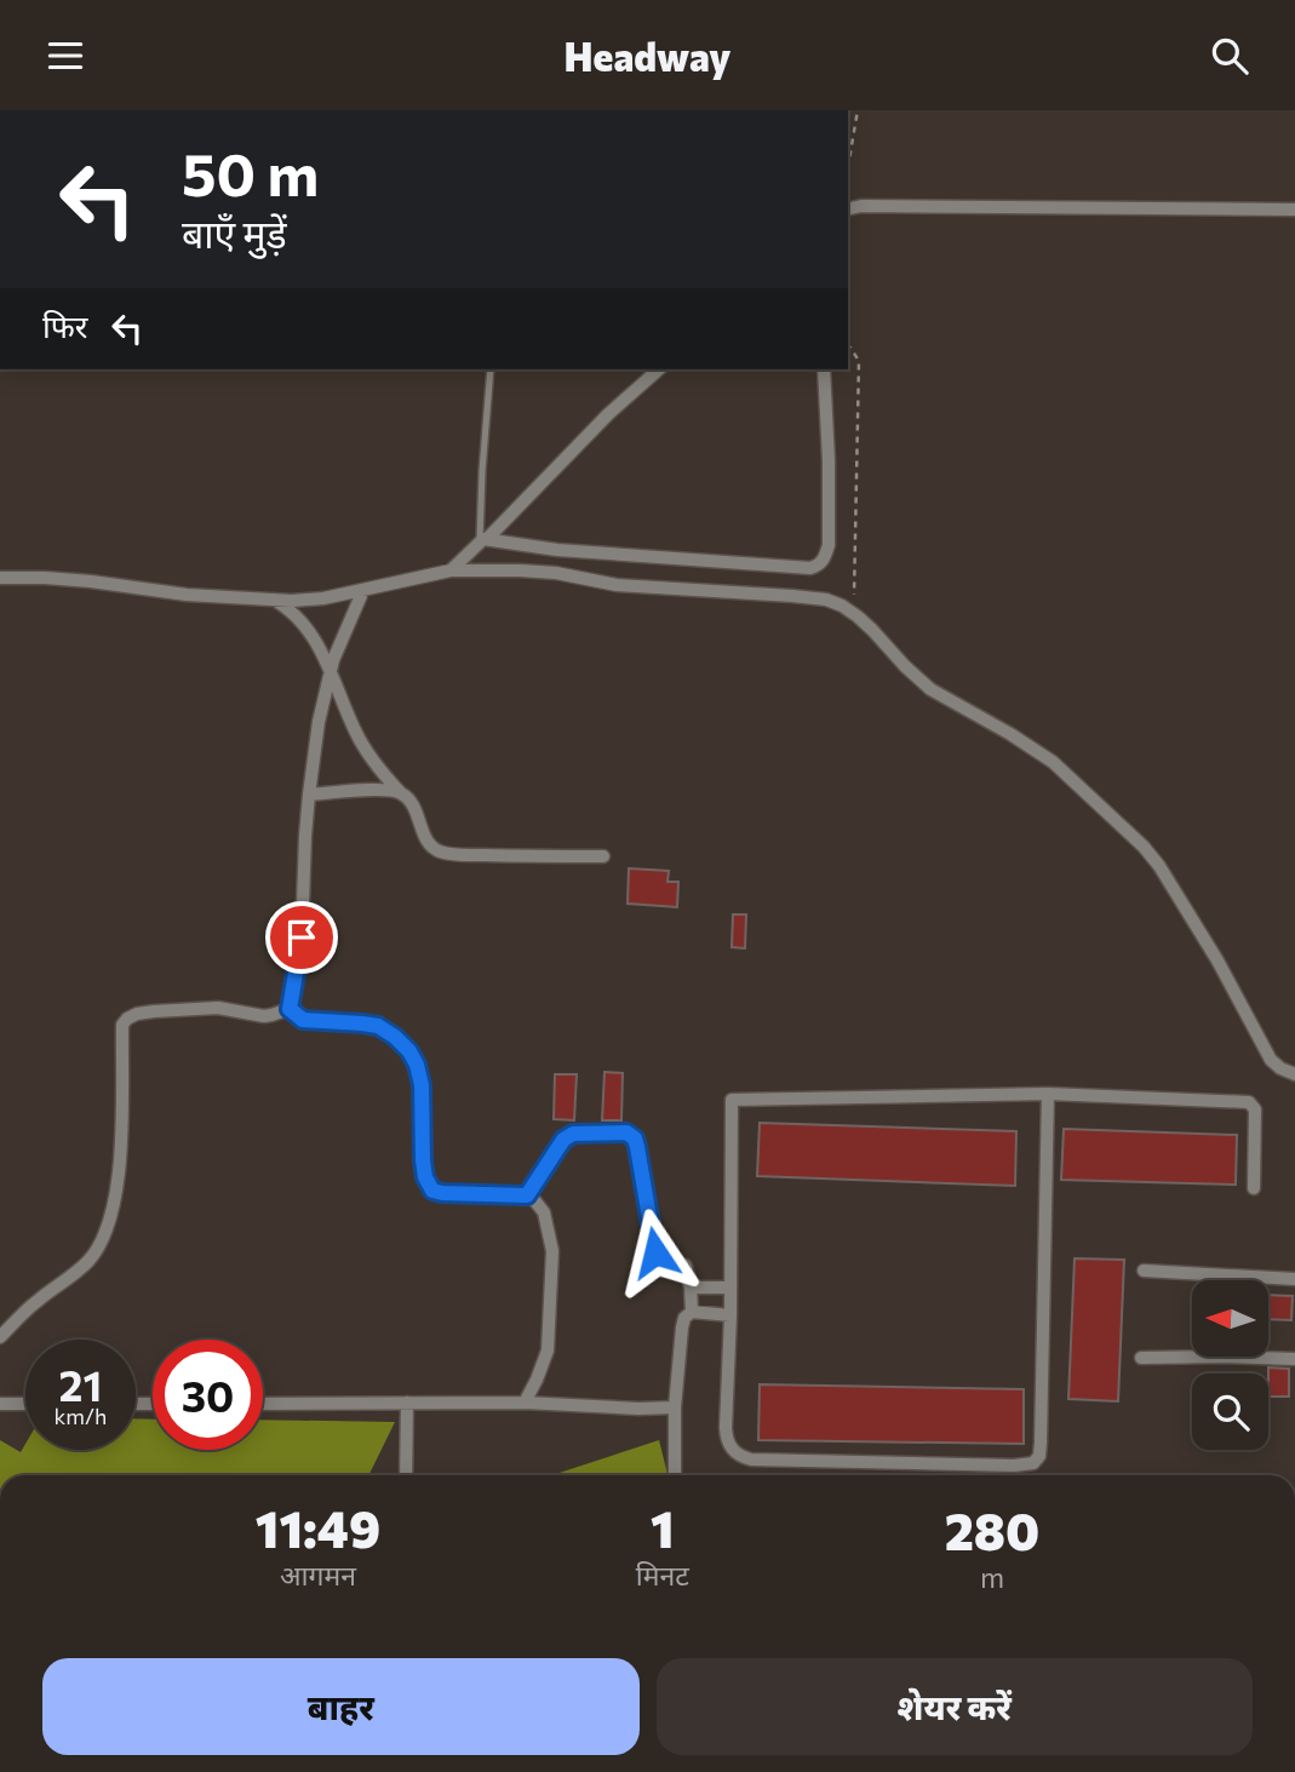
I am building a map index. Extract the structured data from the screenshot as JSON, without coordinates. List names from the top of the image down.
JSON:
{
  "north": "left",
  "page": {
    "header": "Headway",
    "turn": ["50 m", "बाएँ मुड़ें"],
    "then": "फिर",
    "speed": "21 km/h",
    "limit": "30",
    "eta": [
      "11:49",
      "आगमन",
      "1",
      "मिनट",
      "280",
      "m"
    ],
    "buttons": ["बाहर", "शेयर करें"]
  }
}
